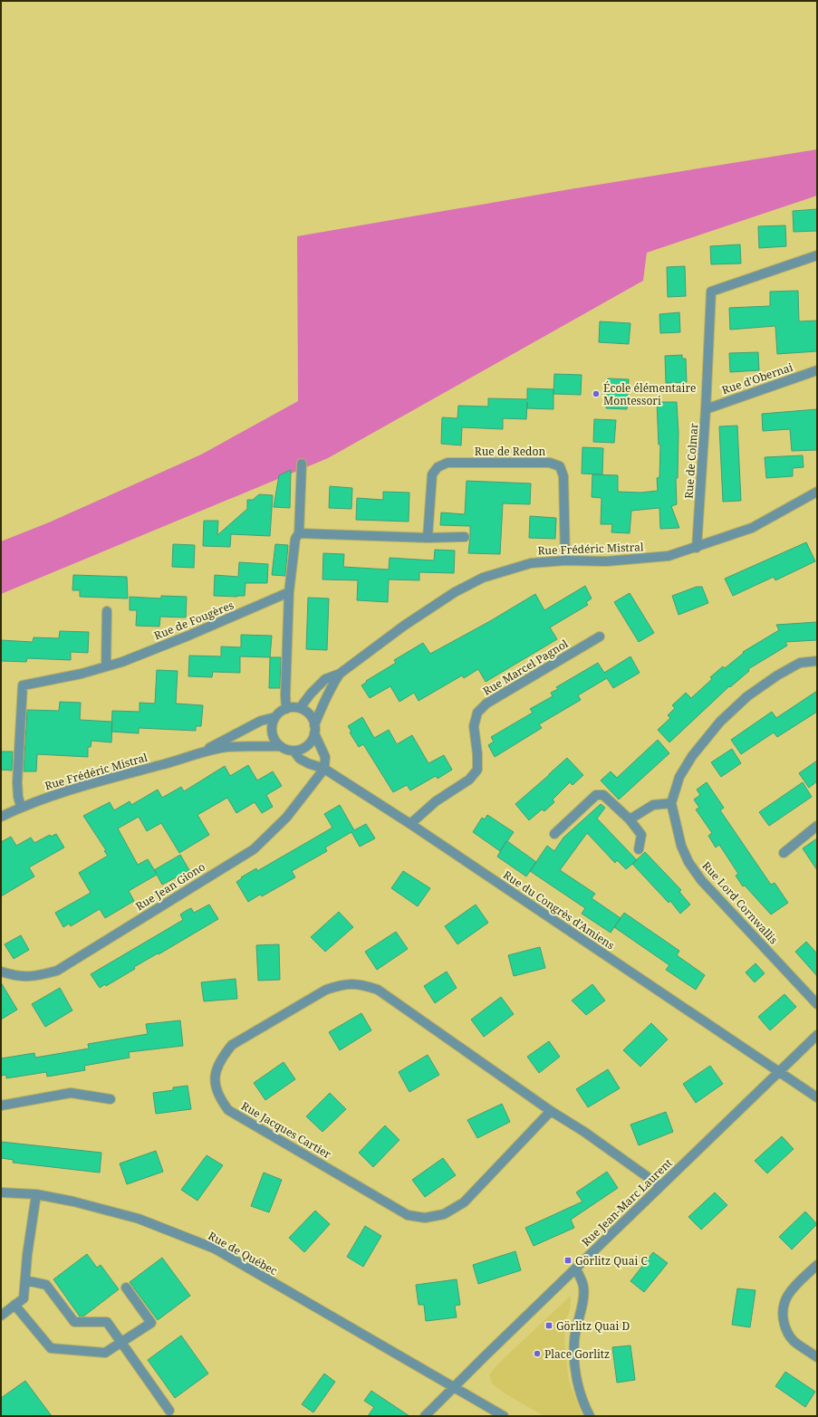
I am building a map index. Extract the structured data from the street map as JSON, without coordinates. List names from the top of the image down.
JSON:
{
  "streets": {
    "street": [
      "Rue d'Obernai",
      "Rue de Redon",
      "Rue de Colmar",
      "Rue Frédéric Mistral",
      "Rue de Fougères",
      "Rue Marcel Pagnol",
      "Rue Jean Giono",
      "Rue Lord Cornwallis",
      "Rue du Congrès d'Amiens",
      "Rue Jacques Cartier",
      "Rue Jean-Marc Laurent",
      "Rue de Québec"
    ]
  },
  "crossings": [
    ["Rue d'Obernai", "Rue de Colmar"],
    ["Rue de Redon", "Rue Frédéric Mistral"],
    ["Rue de Colmar", "Rue Frédéric Mistral"],
    ["Rue Frédéric Mistral", "Rue de Fougères"],
    ["Rue Frédéric Mistral", "Rue du Congrès d'Amiens"],
    ["Rue Marcel Pagnol", "Rue du Congrès d'Amiens"],
    ["Rue Jean Giono", "Rue du Congrès d'Amiens"],
    ["Rue du Congrès d'Amiens", "Rue Jean-Marc Laurent"],
    ["Rue Jacques Cartier", "Rue Jean-Marc Laurent"],
    ["Rue Jean-Marc Laurent", "Rue de Québec"]
  ],
  "places": {
    "other": ["École élémentaire Montessori", "Place Gorlitz"],
    "transit": ["Görlitz Quai C", "Görlitz Quai D"]
  }
}
